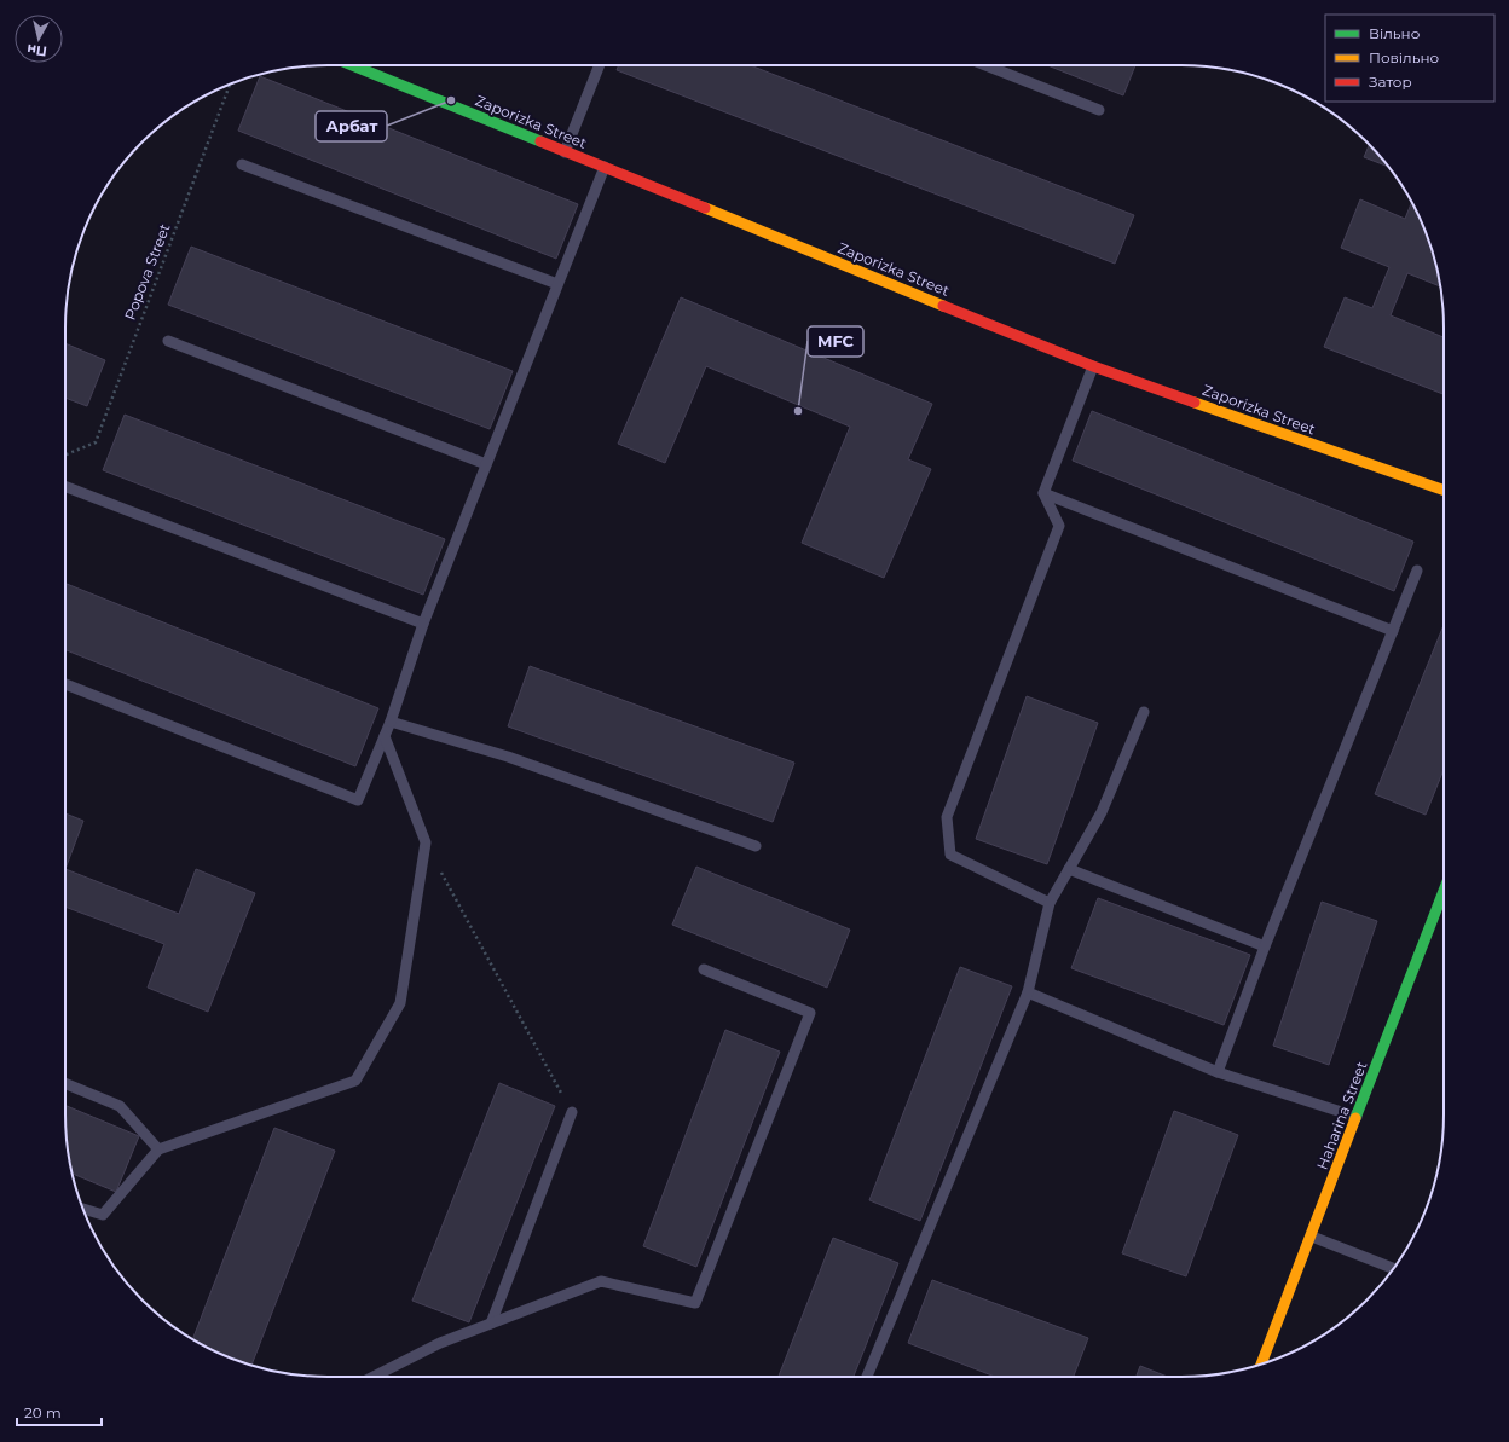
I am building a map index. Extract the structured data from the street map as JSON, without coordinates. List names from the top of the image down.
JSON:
{
  "streets": {
    "street": ["Zaporizka Street", "Haharina Street"],
    "path": ["Popova Street"]
  },
  "places": ["Арбат", "MFC"],
  "legend": ["Вільно", "Повільно", "Затор"],
  "scale_bar": "20 m",
  "north": "bottom"
}
